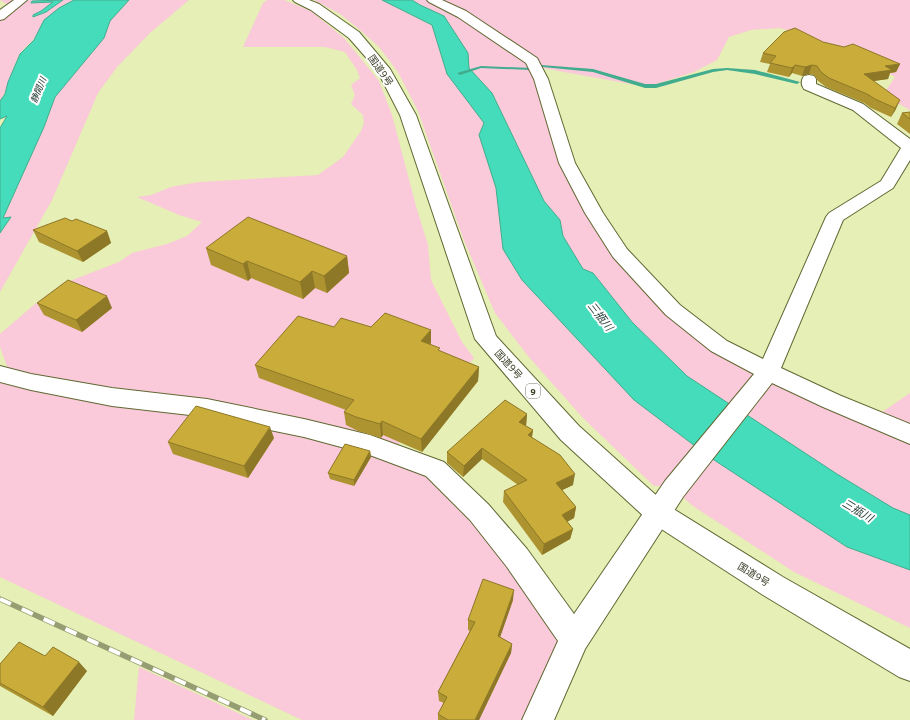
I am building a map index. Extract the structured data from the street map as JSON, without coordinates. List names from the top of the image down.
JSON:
{
  "streets": {
    "main road": ["国道9号", "9"]
  },
  "water": ["静間川", "三瓶川"]
}
